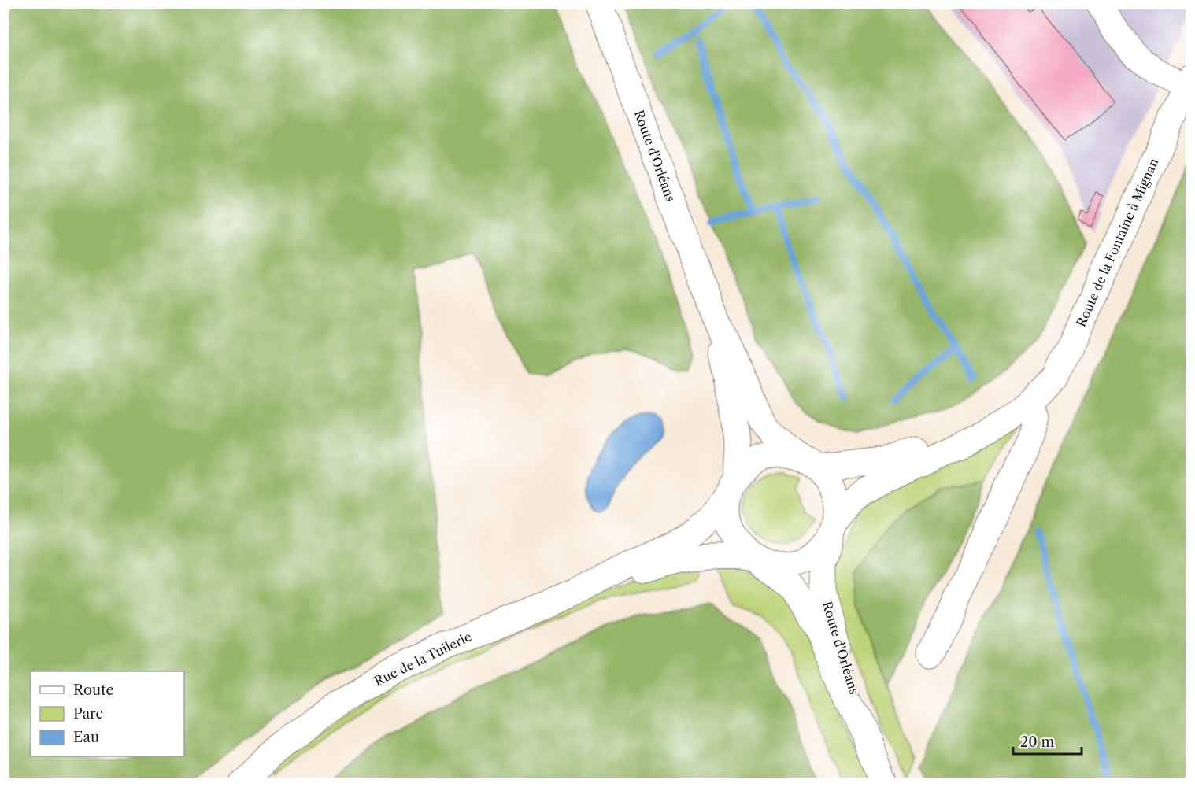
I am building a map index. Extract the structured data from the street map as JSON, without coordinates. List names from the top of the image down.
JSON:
{
  "streets": {
    "street": ["Route d'Orléans", "Route de la Fontaine à Mignan", "Rue de la Tuilerie"]
  },
  "crossings": [
    ["Route d'Orléans", "Route de la Fontaine à Mignan"]
  ],
  "legend": ["Route", "Parc", "Eau"],
  "scale_bar": "20 m"
}
